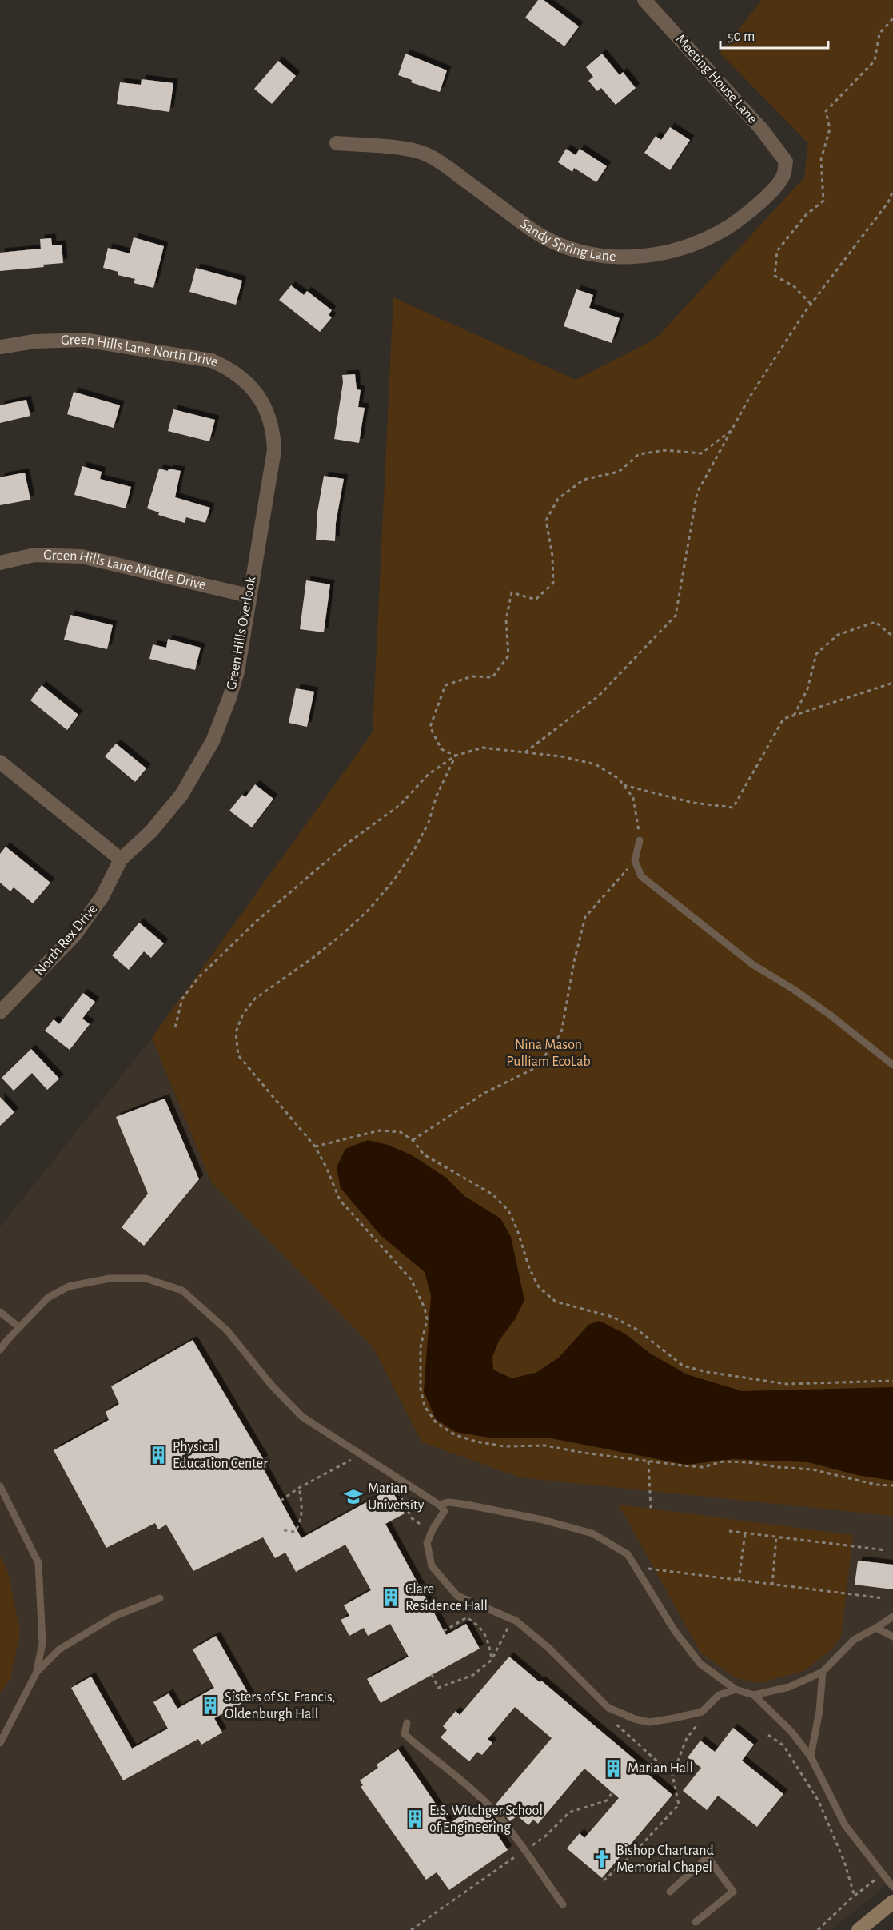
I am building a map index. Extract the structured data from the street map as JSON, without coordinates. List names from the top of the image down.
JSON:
{
  "streets": {
    "street": [
      "Meeting House Lane",
      "Sandy Spring Lane",
      "Green Hills Lane North Drive",
      "Green Hills Lane Middle Drive",
      "Green Hills Overlook",
      "North Rex Drive"
    ]
  },
  "crossings": [
    ["Meeting House Lane", "Sandy Spring Lane"],
    ["Green Hills Lane North Drive", "Green Hills Overlook"],
    ["Green Hills Lane Middle Drive", "Green Hills Overlook"],
    ["Green Hills Overlook", "North Rex Drive"]
  ],
  "parks": ["Nina Mason Pulliam EcoLab"],
  "places": {
    "building": [
      "Physical Education Center",
      "Clare Residence Hall",
      "Sisters of St. Francis, Oldenburgh Hall",
      "Marian Hall",
      "E.S. Witchger School of Engineering"
    ],
    "school or university": ["Marian University"],
    "church": ["Bishop Chartrand Memorial Chapel"]
  },
  "scale_bar": "50 m"
}
